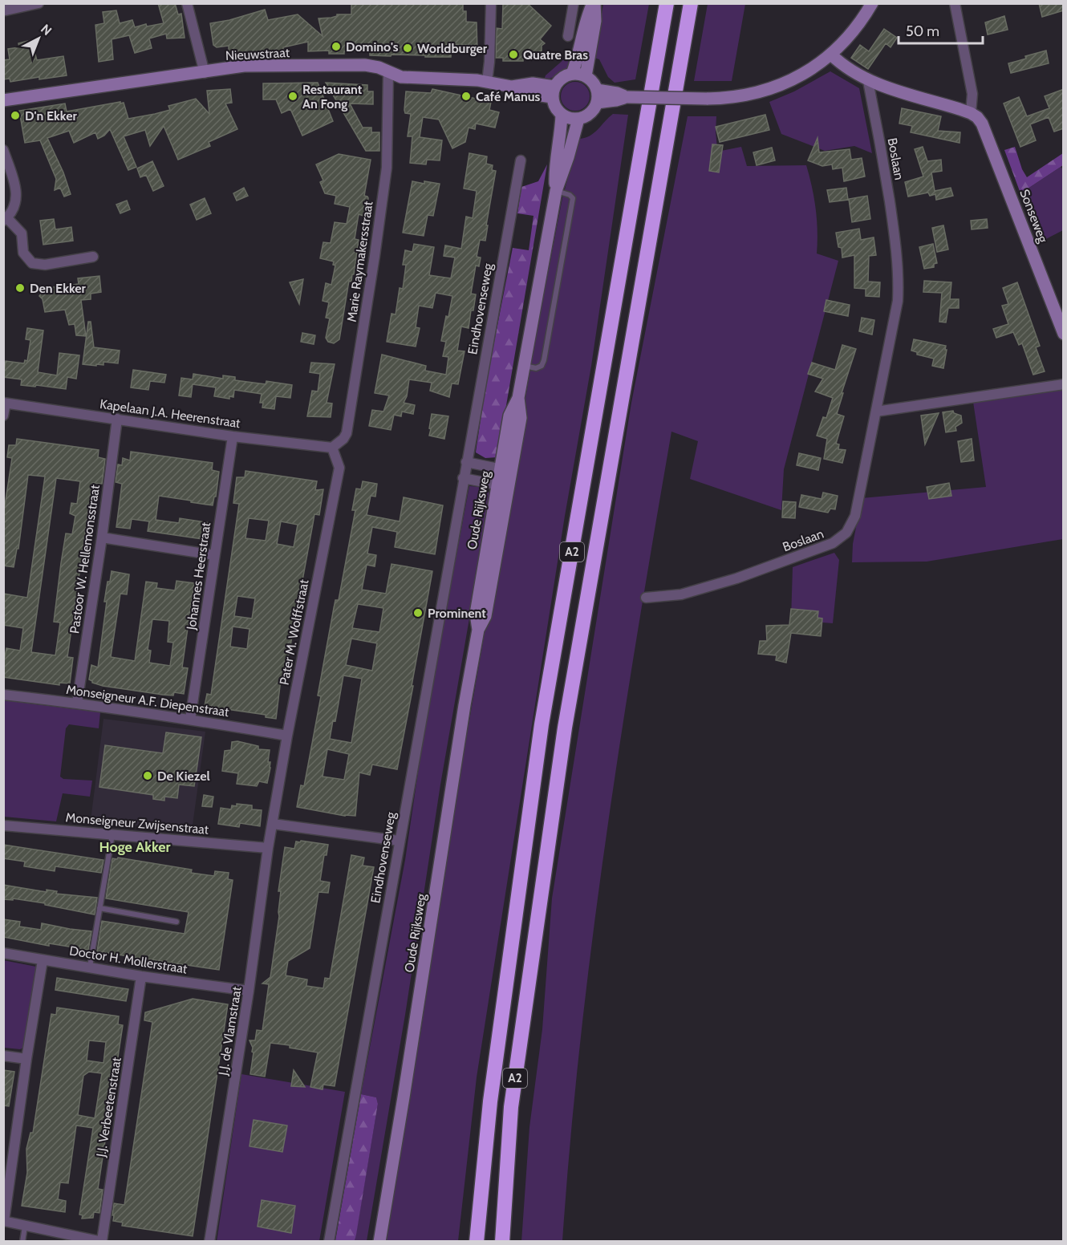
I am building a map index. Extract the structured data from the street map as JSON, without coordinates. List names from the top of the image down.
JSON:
{
  "streets": {
    "highway": ["A2"],
    "main road": ["Nieuwstraat", "Sonseweg", "Oude Rijksweg"],
    "street": [
      "Boslaan",
      "Marie Raymakersstraat",
      "Eindhovenseweg",
      "Kapelaan J.A. Heerenstraat",
      "Pastoor W. Hellemonsstraat",
      "Johannes Heerstraat",
      "Pater M. Wolffstraat",
      "Monseigneur A.F. Diepenstraat",
      "Monseigneur Zwijsenstraat",
      "Doctor H. Mollerstraat",
      "J.J. de Vlamstraat",
      "J.J. Verbeetenstraat"
    ]
  },
  "crossings": [
    ["Nieuwstraat", "Marie Raymakersstraat"],
    ["Nieuwstraat", "Oude Rijksweg"],
    ["Marie Raymakersstraat", "Kapelaan J.A. Heerenstraat"],
    ["Marie Raymakersstraat", "Pater M. Wolffstraat"],
    ["Kapelaan J.A. Heerenstraat", "Pastoor W. Hellemonsstraat"],
    ["Kapelaan J.A. Heerenstraat", "Johannes Heerstraat"],
    ["Kapelaan J.A. Heerenstraat", "Pater M. Wolffstraat"],
    ["Pastoor W. Hellemonsstraat", "Monseigneur A.F. Diepenstraat"],
    ["Johannes Heerstraat", "Monseigneur A.F. Diepenstraat"],
    ["Pater M. Wolffstraat", "Monseigneur A.F. Diepenstraat"],
    ["Pater M. Wolffstraat", "J.J. de Vlamstraat"],
    ["Monseigneur Zwijsenstraat", "J.J. de Vlamstraat"],
    ["Doctor H. Mollerstraat", "J.J. de Vlamstraat"],
    ["Doctor H. Mollerstraat", "J.J. Verbeetenstraat"]
  ],
  "districts": ["Hoge Akker"],
  "places": [
    "Domino's",
    "Worldburger",
    "Quatre Bras",
    "Restaurant An Fong",
    "Café Manus",
    "D'n Ekker",
    "Den Ekker",
    "Prominent",
    "De Kiezel"
  ],
  "scale_bar": "50 m",
  "north": "top right"
}
